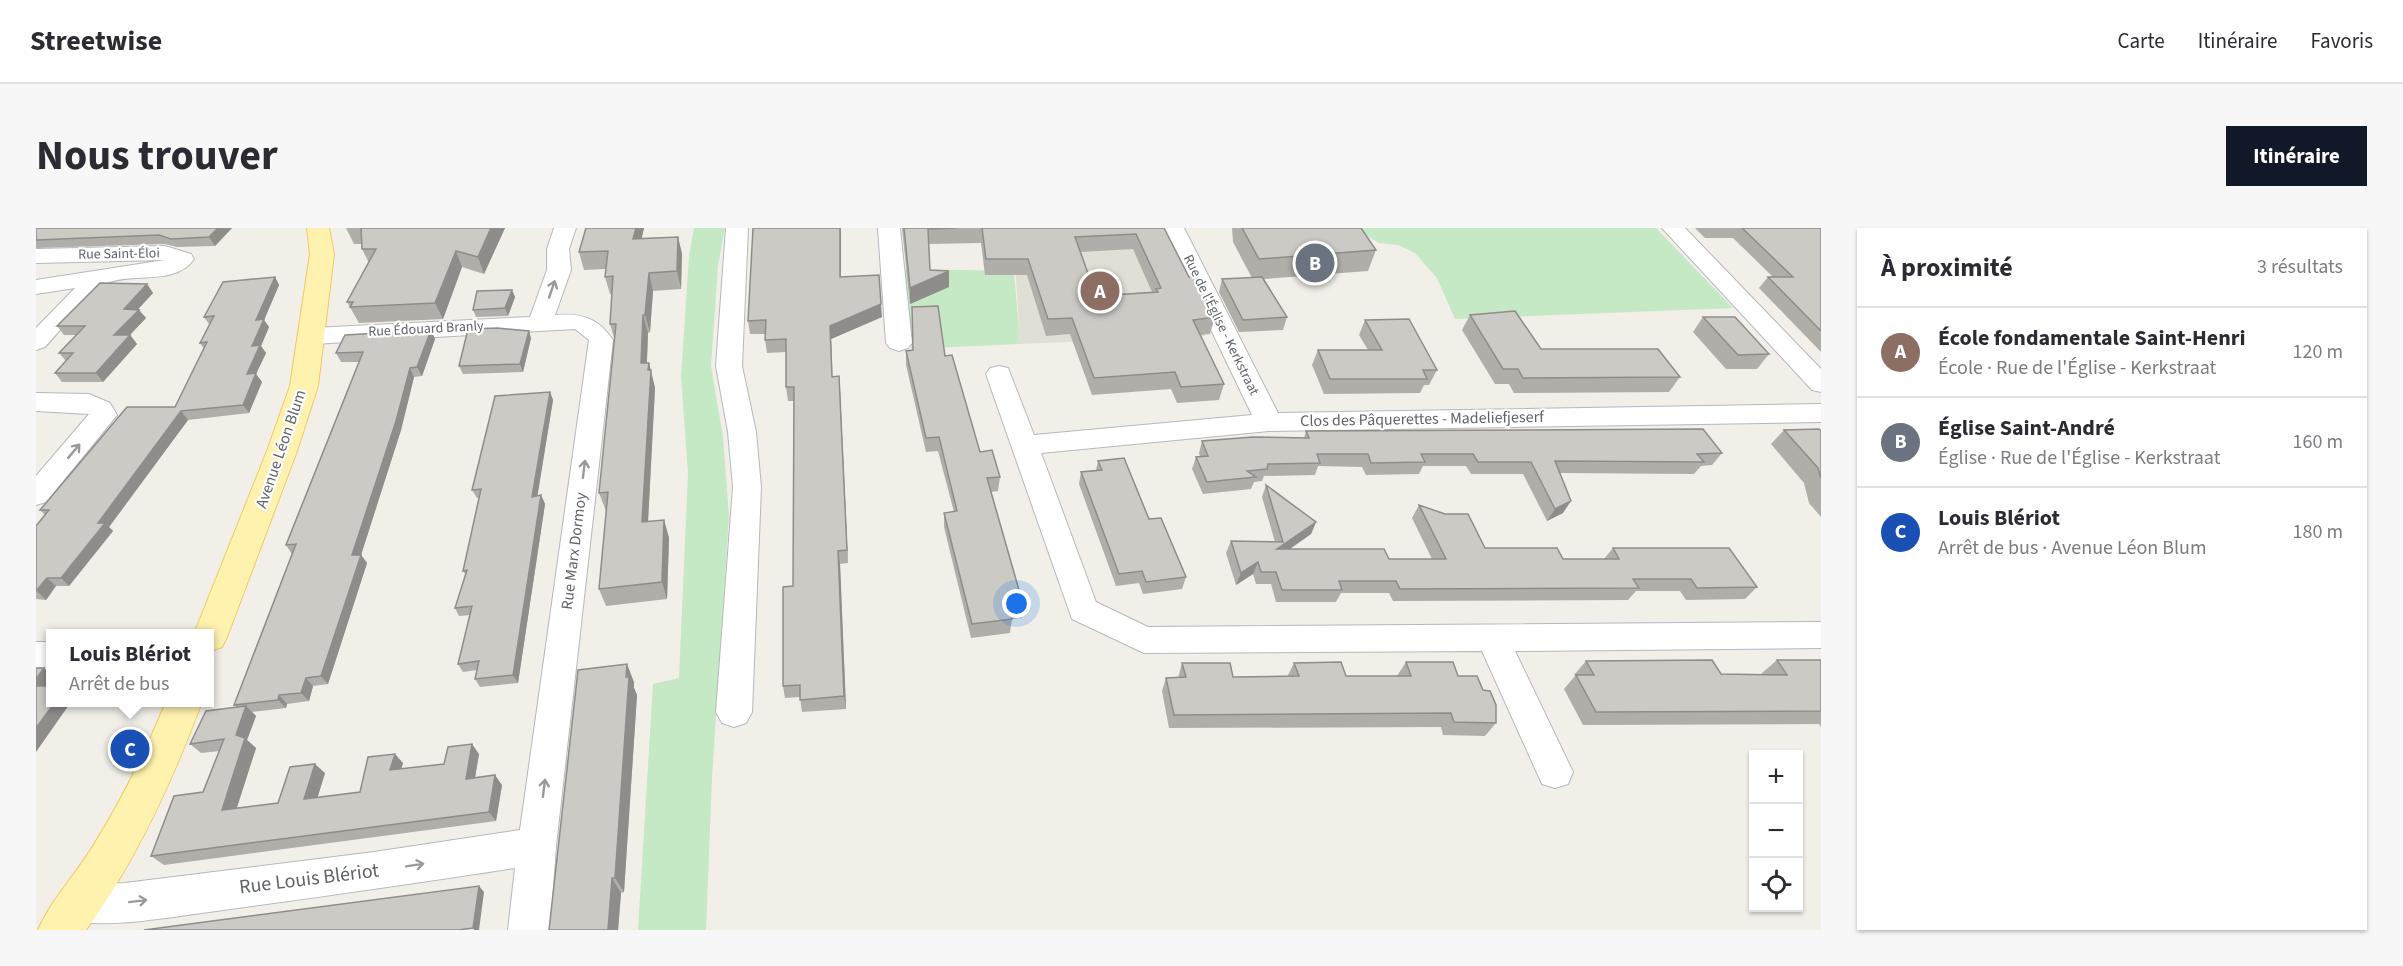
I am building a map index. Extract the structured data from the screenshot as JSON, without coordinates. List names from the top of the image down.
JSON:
{
  "streets": {
    "main road": ["Avenue Léon Blum"],
    "street": [
      "Rue Saint-Éloi",
      "Rue de l'Église - Kerkstraat",
      "Rue Édouard Branly",
      "Clos des Pâquerettes - Madeliefjeserf",
      "Rue Marx Dormoy",
      "Rue Louis Blériot"
    ]
  },
  "crossings": [
    ["Rue de l'Église - Kerkstraat", "Clos des Pâquerettes - Madeliefjeserf"],
    ["Rue Édouard Branly", "Avenue Léon Blum"],
    ["Rue Édouard Branly", "Rue Marx Dormoy"],
    ["Rue Marx Dormoy", "Rue Louis Blériot"]
  ],
  "one_way": ["Rue Louis Blériot"],
  "page": {
    "header": "Streetwise",
    "nav": ["Carte", "Itinéraire", "Favoris"],
    "title": "Nous trouver",
    "buttons": "Itinéraire",
    "heading": ["À proximité", "3 résultats"],
    "pins": ["B", "A", "C"],
    "list": [
      {
        "mark": "A",
        "name": "École fondamentale Saint-Henri",
        "note": "École · Rue de l'Église - Kerkstraat",
        "value": "120 m"
      },
      {
        "mark": "B",
        "name": "Église Saint-André",
        "note": "Église · Rue de l'Église - Kerkstraat",
        "value": "160 m"
      },
      {
        "mark": "C",
        "name": "Louis Blériot",
        "note": "Arrêt de bus · Avenue Léon Blum",
        "value": "180 m"
      }
    ],
    "popup": ["Louis Blériot", "Arrêt de bus"],
    "map_buttons": ["+", "−"]
  }
}
